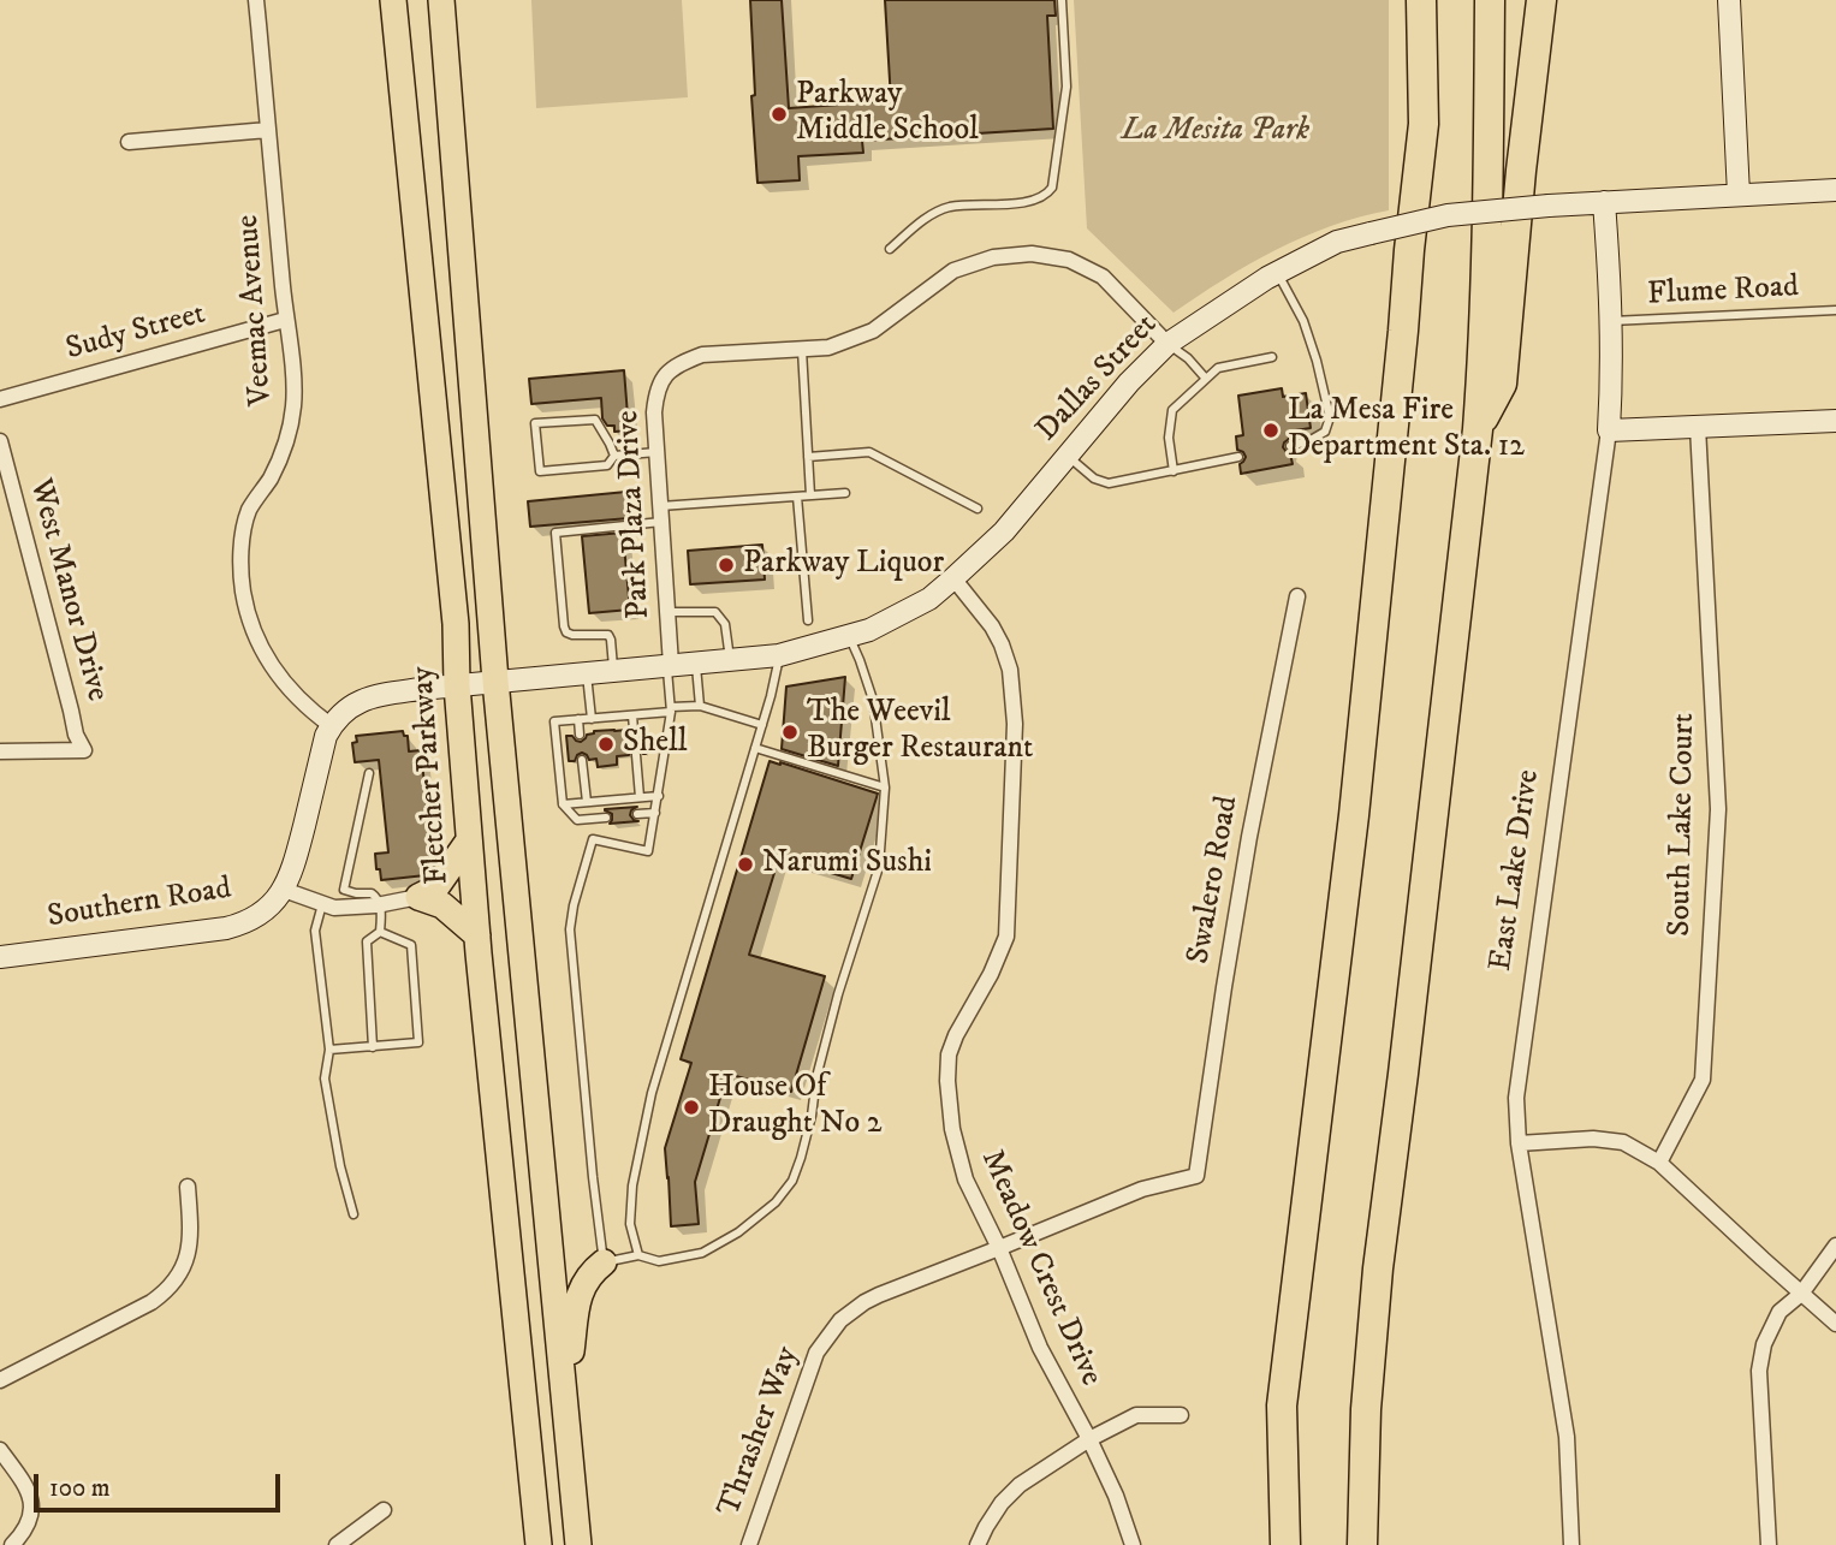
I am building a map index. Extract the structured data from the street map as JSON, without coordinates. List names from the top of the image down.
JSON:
{
  "streets": {
    "main road": ["Fletcher Parkway"],
    "street": [
      "Veemac Avenue",
      "Sudy Street",
      "Dallas Street",
      "Park Plaza Drive",
      "West Manor Drive",
      "South Lake Court",
      "East Lake Drive",
      "Swalero Road",
      "Southern Road",
      "Meadow Crest Drive",
      "Thrasher Way"
    ],
    "lane": ["Flume Road"]
  },
  "crossings": [
    ["Flume Road", "East Lake Drive"],
    ["Veemac Avenue", "Sudy Street"],
    ["Veemac Avenue", "Southern Road"],
    ["Dallas Street", "Park Plaza Drive"],
    ["Dallas Street", "East Lake Drive"],
    ["Dallas Street", "Meadow Crest Drive"],
    ["Swalero Road", "Thrasher Way"],
    ["Meadow Crest Drive", "Thrasher Way"]
  ],
  "parks": ["La Mesita Park"],
  "places": [
    "Parkway Middle School",
    "La Mesa Fire Department Sta. 12",
    "Parkway Liquor",
    "The Weevil Burger Restaurant",
    "Shell",
    "Narumi Sushi",
    "House Of Draught No 2"
  ],
  "scale_bar": "100 m"
}
